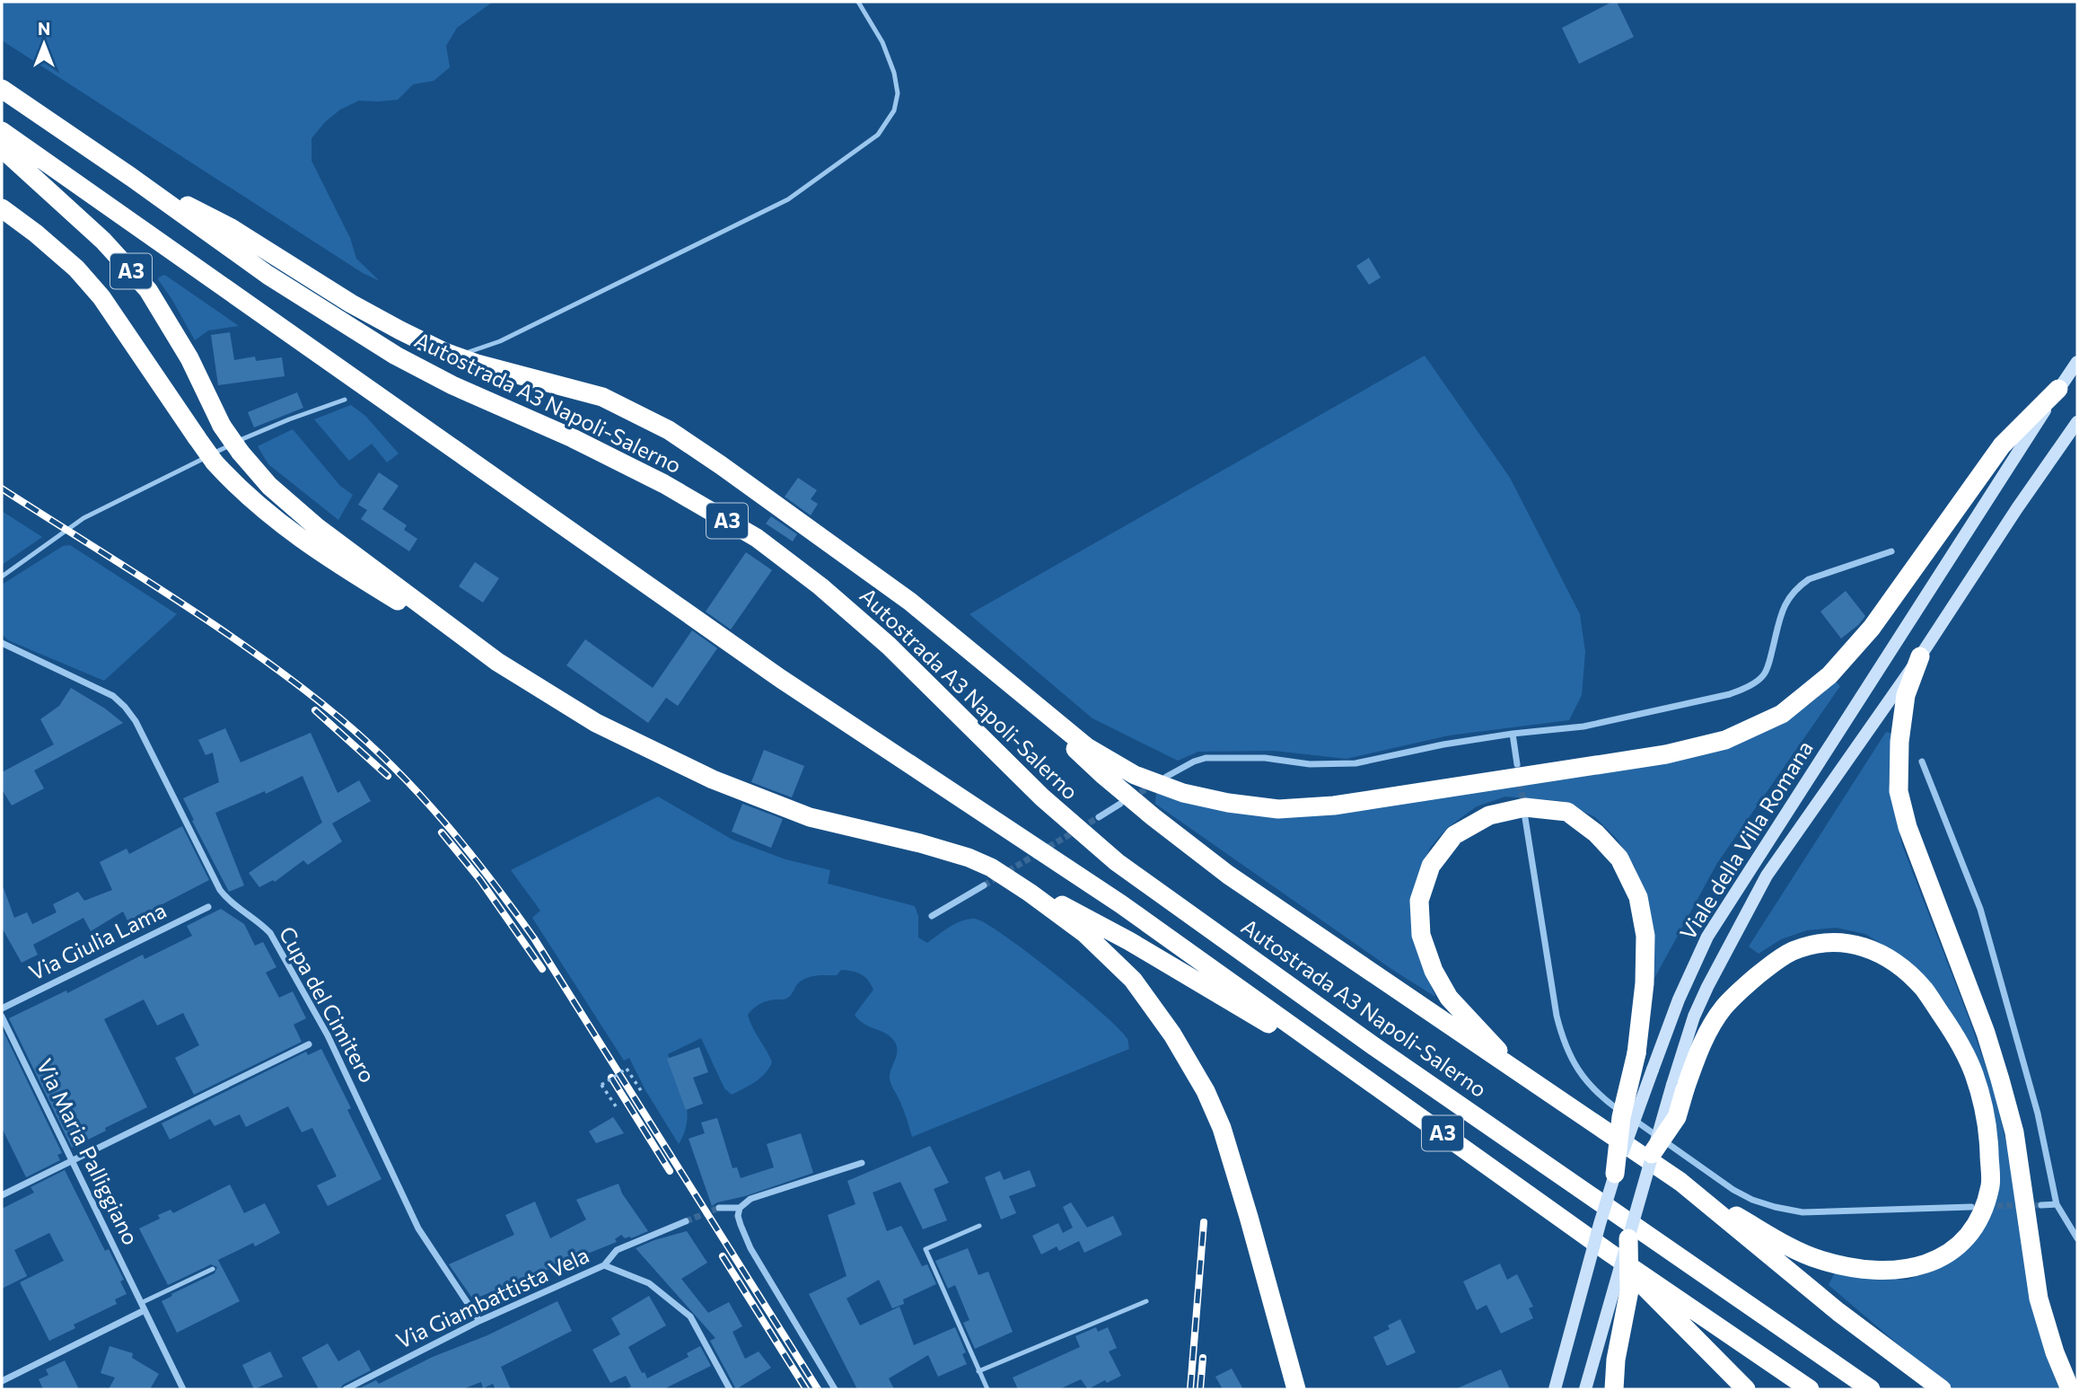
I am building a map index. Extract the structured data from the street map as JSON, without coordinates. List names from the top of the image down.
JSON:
{
  "streets": {
    "highway": ["A3", "Autostrada A3 Napoli-Salerno"],
    "main road": ["Viale della Villa Romana"],
    "street": [
      "Via Giulia Lama",
      "Cupa del Cimitero",
      "Via Maria Palliggiano",
      "Via Giambattista Vela"
    ]
  },
  "crossings": [
    ["Cupa del Cimitero", "Via Giambattista Vela"]
  ],
  "north": "top"
}
